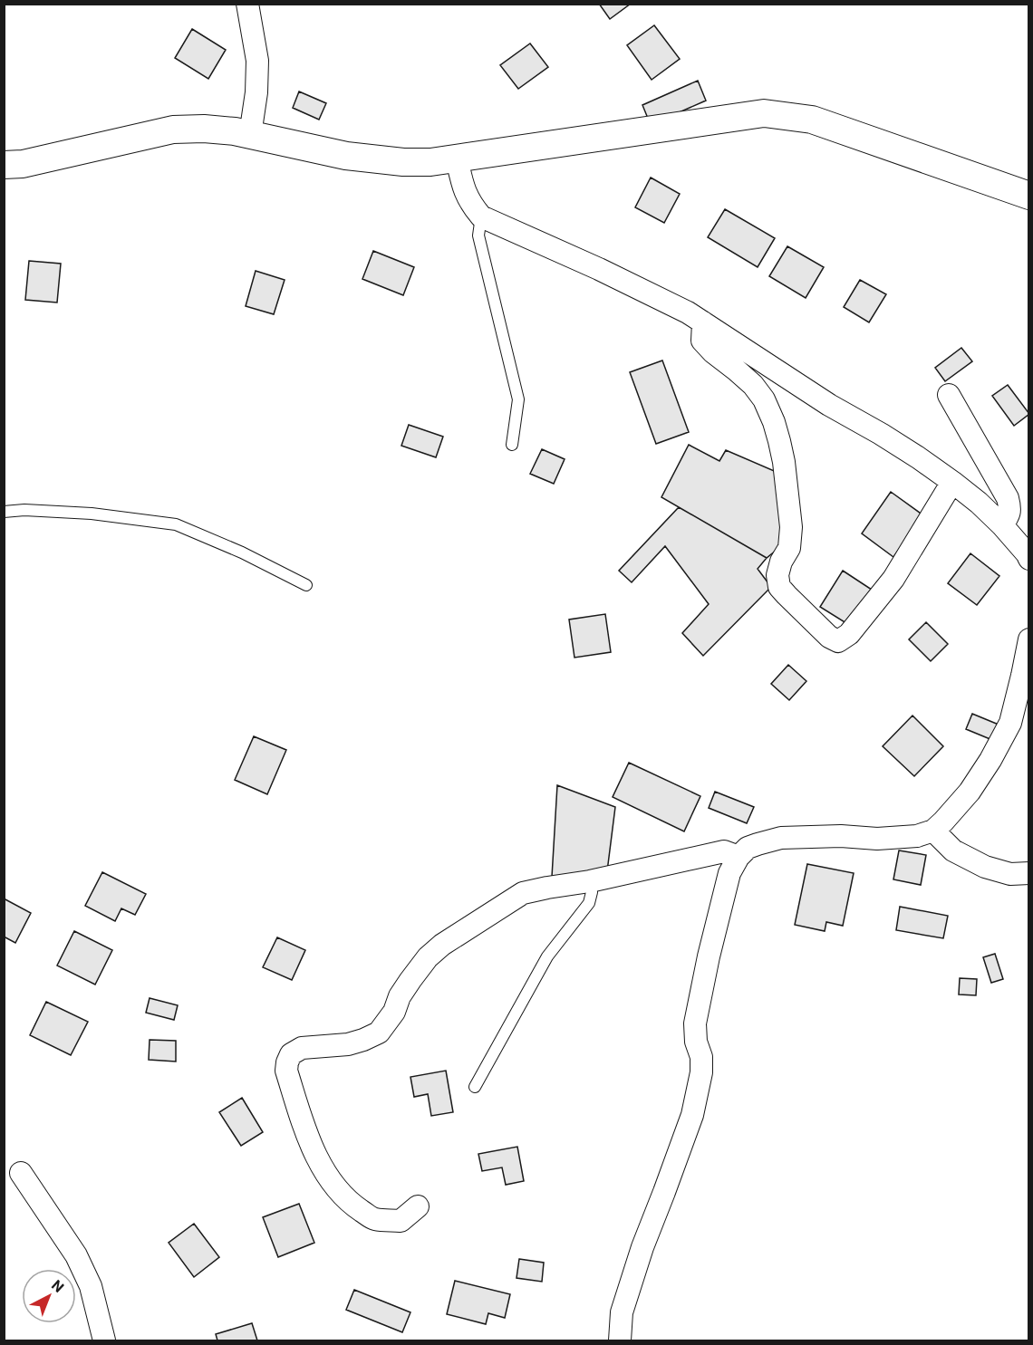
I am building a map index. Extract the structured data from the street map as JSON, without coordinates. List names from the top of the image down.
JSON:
{
  "north": "top right"
}
